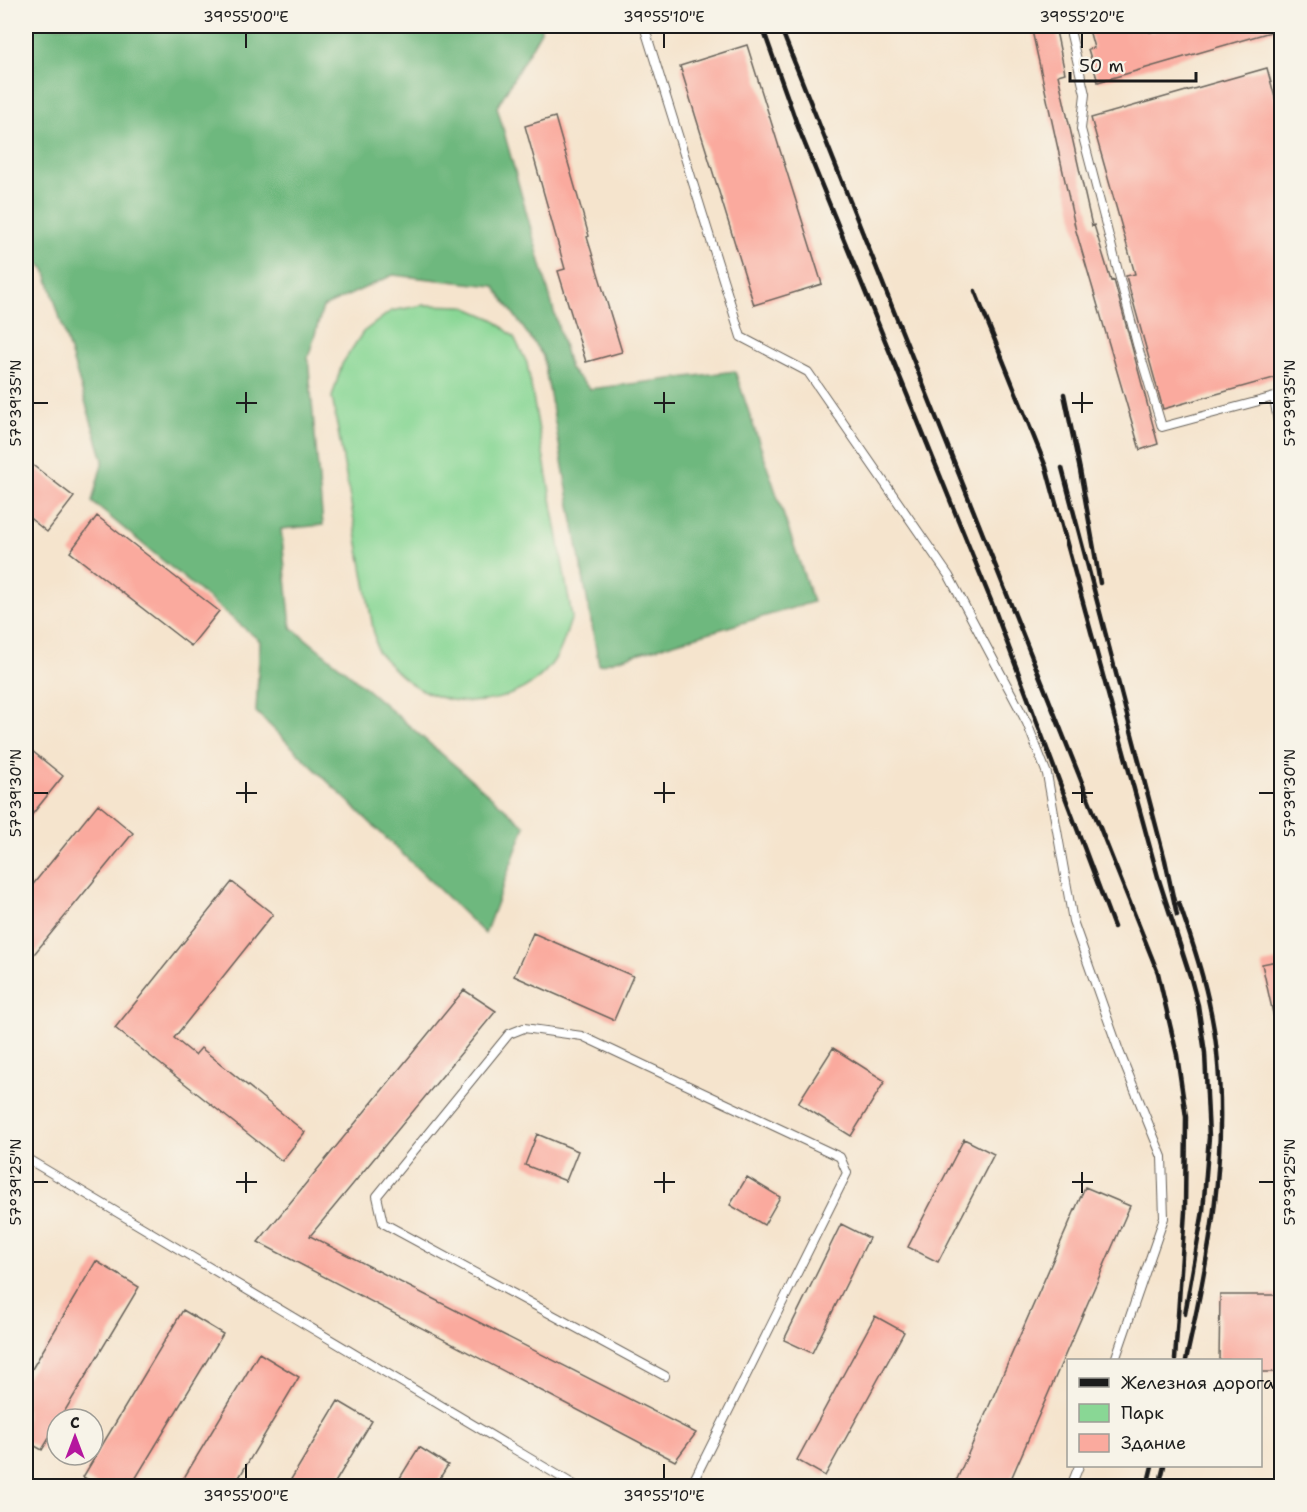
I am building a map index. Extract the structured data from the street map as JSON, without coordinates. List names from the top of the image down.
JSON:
{
  "legend": ["Железная дорога", "Парк", "Здание"],
  "scale_bar": "50 m",
  "north": "top",
  "coordinates": [
    "39°55'00\"E",
    "39°55'10\"E",
    "39°55'20\"E",
    "57°39'35\"N",
    "57°39'30\"N",
    "57°39'25\"N"
  ]
}
